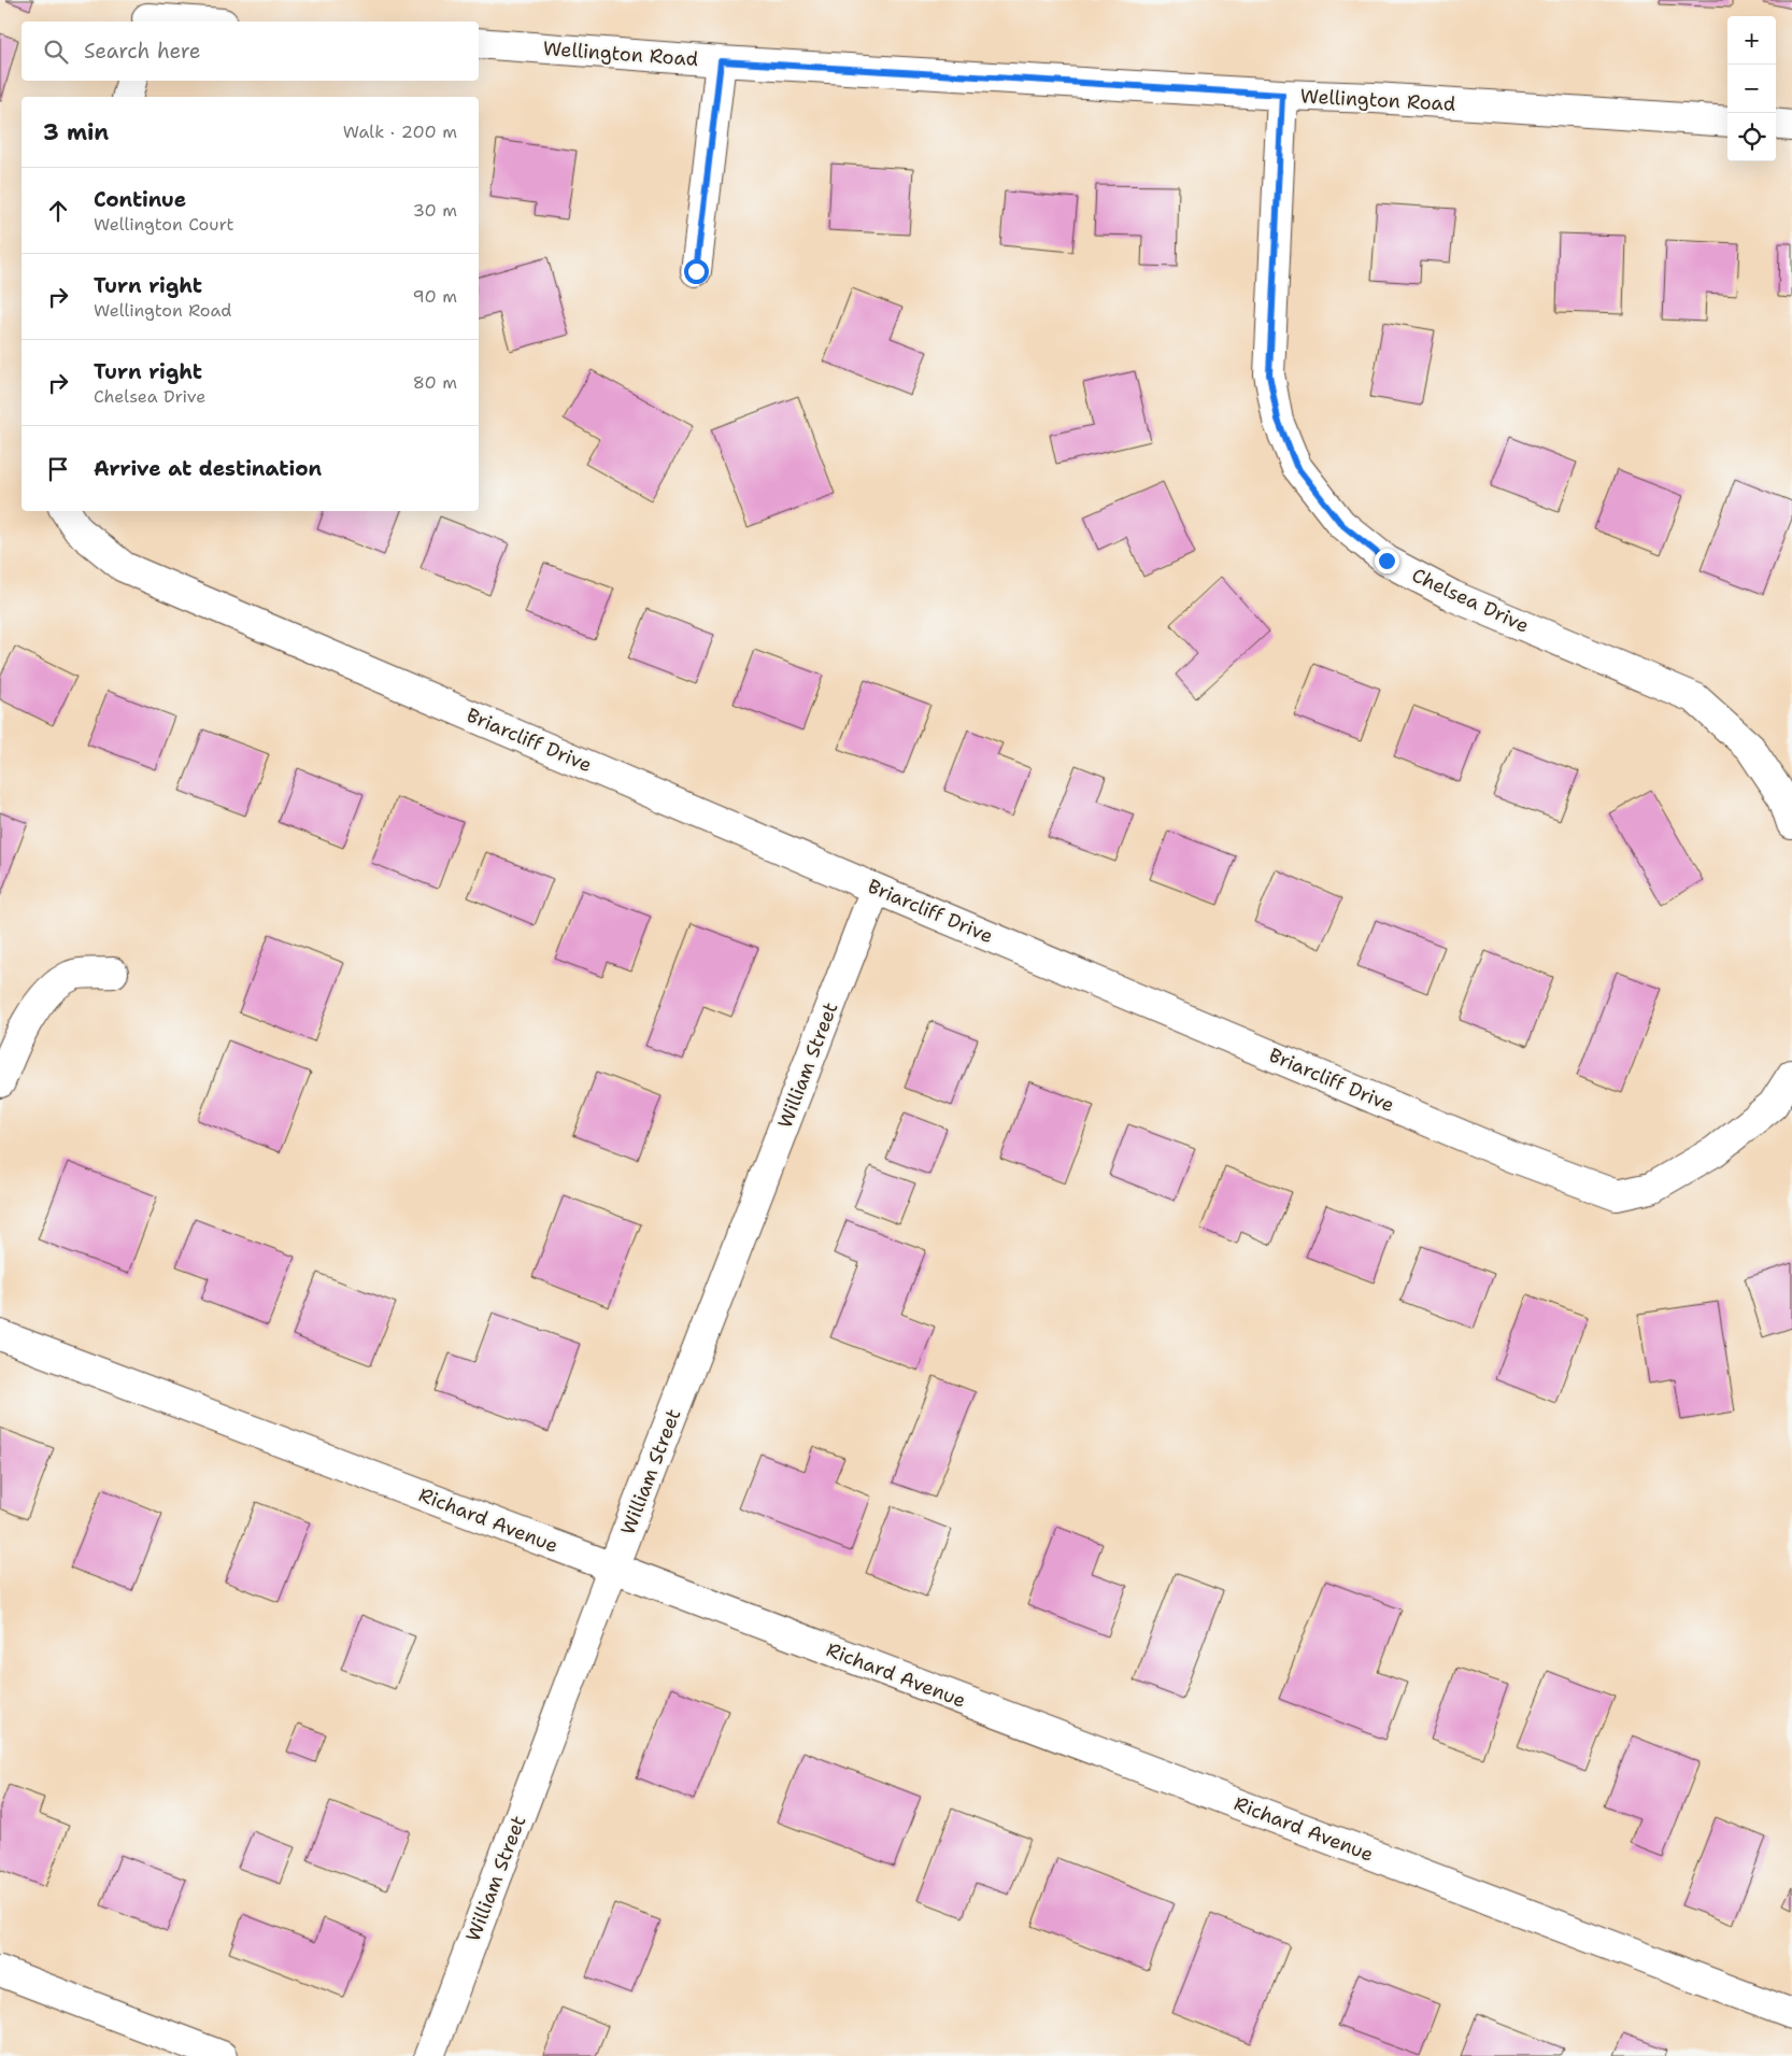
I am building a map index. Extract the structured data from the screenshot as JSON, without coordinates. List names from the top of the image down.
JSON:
{
  "streets": {
    "street": [
      "Wellington Road",
      "Chelsea Drive",
      "Briarcliff Drive",
      "William Street",
      "Richard Avenue"
    ]
  },
  "crossings": [
    ["Wellington Road", "Chelsea Drive"],
    ["Briarcliff Drive", "William Street"],
    ["William Street", "Richard Avenue"]
  ],
  "page": {
    "map_buttons": ["+", "−"],
    "search": "Search here",
    "heading": ["3 min", "Walk · 200 m"],
    "list": [
      ["Continue", "Wellington Court", "30 m"],
      ["Turn right", "Wellington Road", "90 m"],
      ["Turn right", "Chelsea Drive", "80 m"],
      "Arrive at destination"
    ]
  }
}
